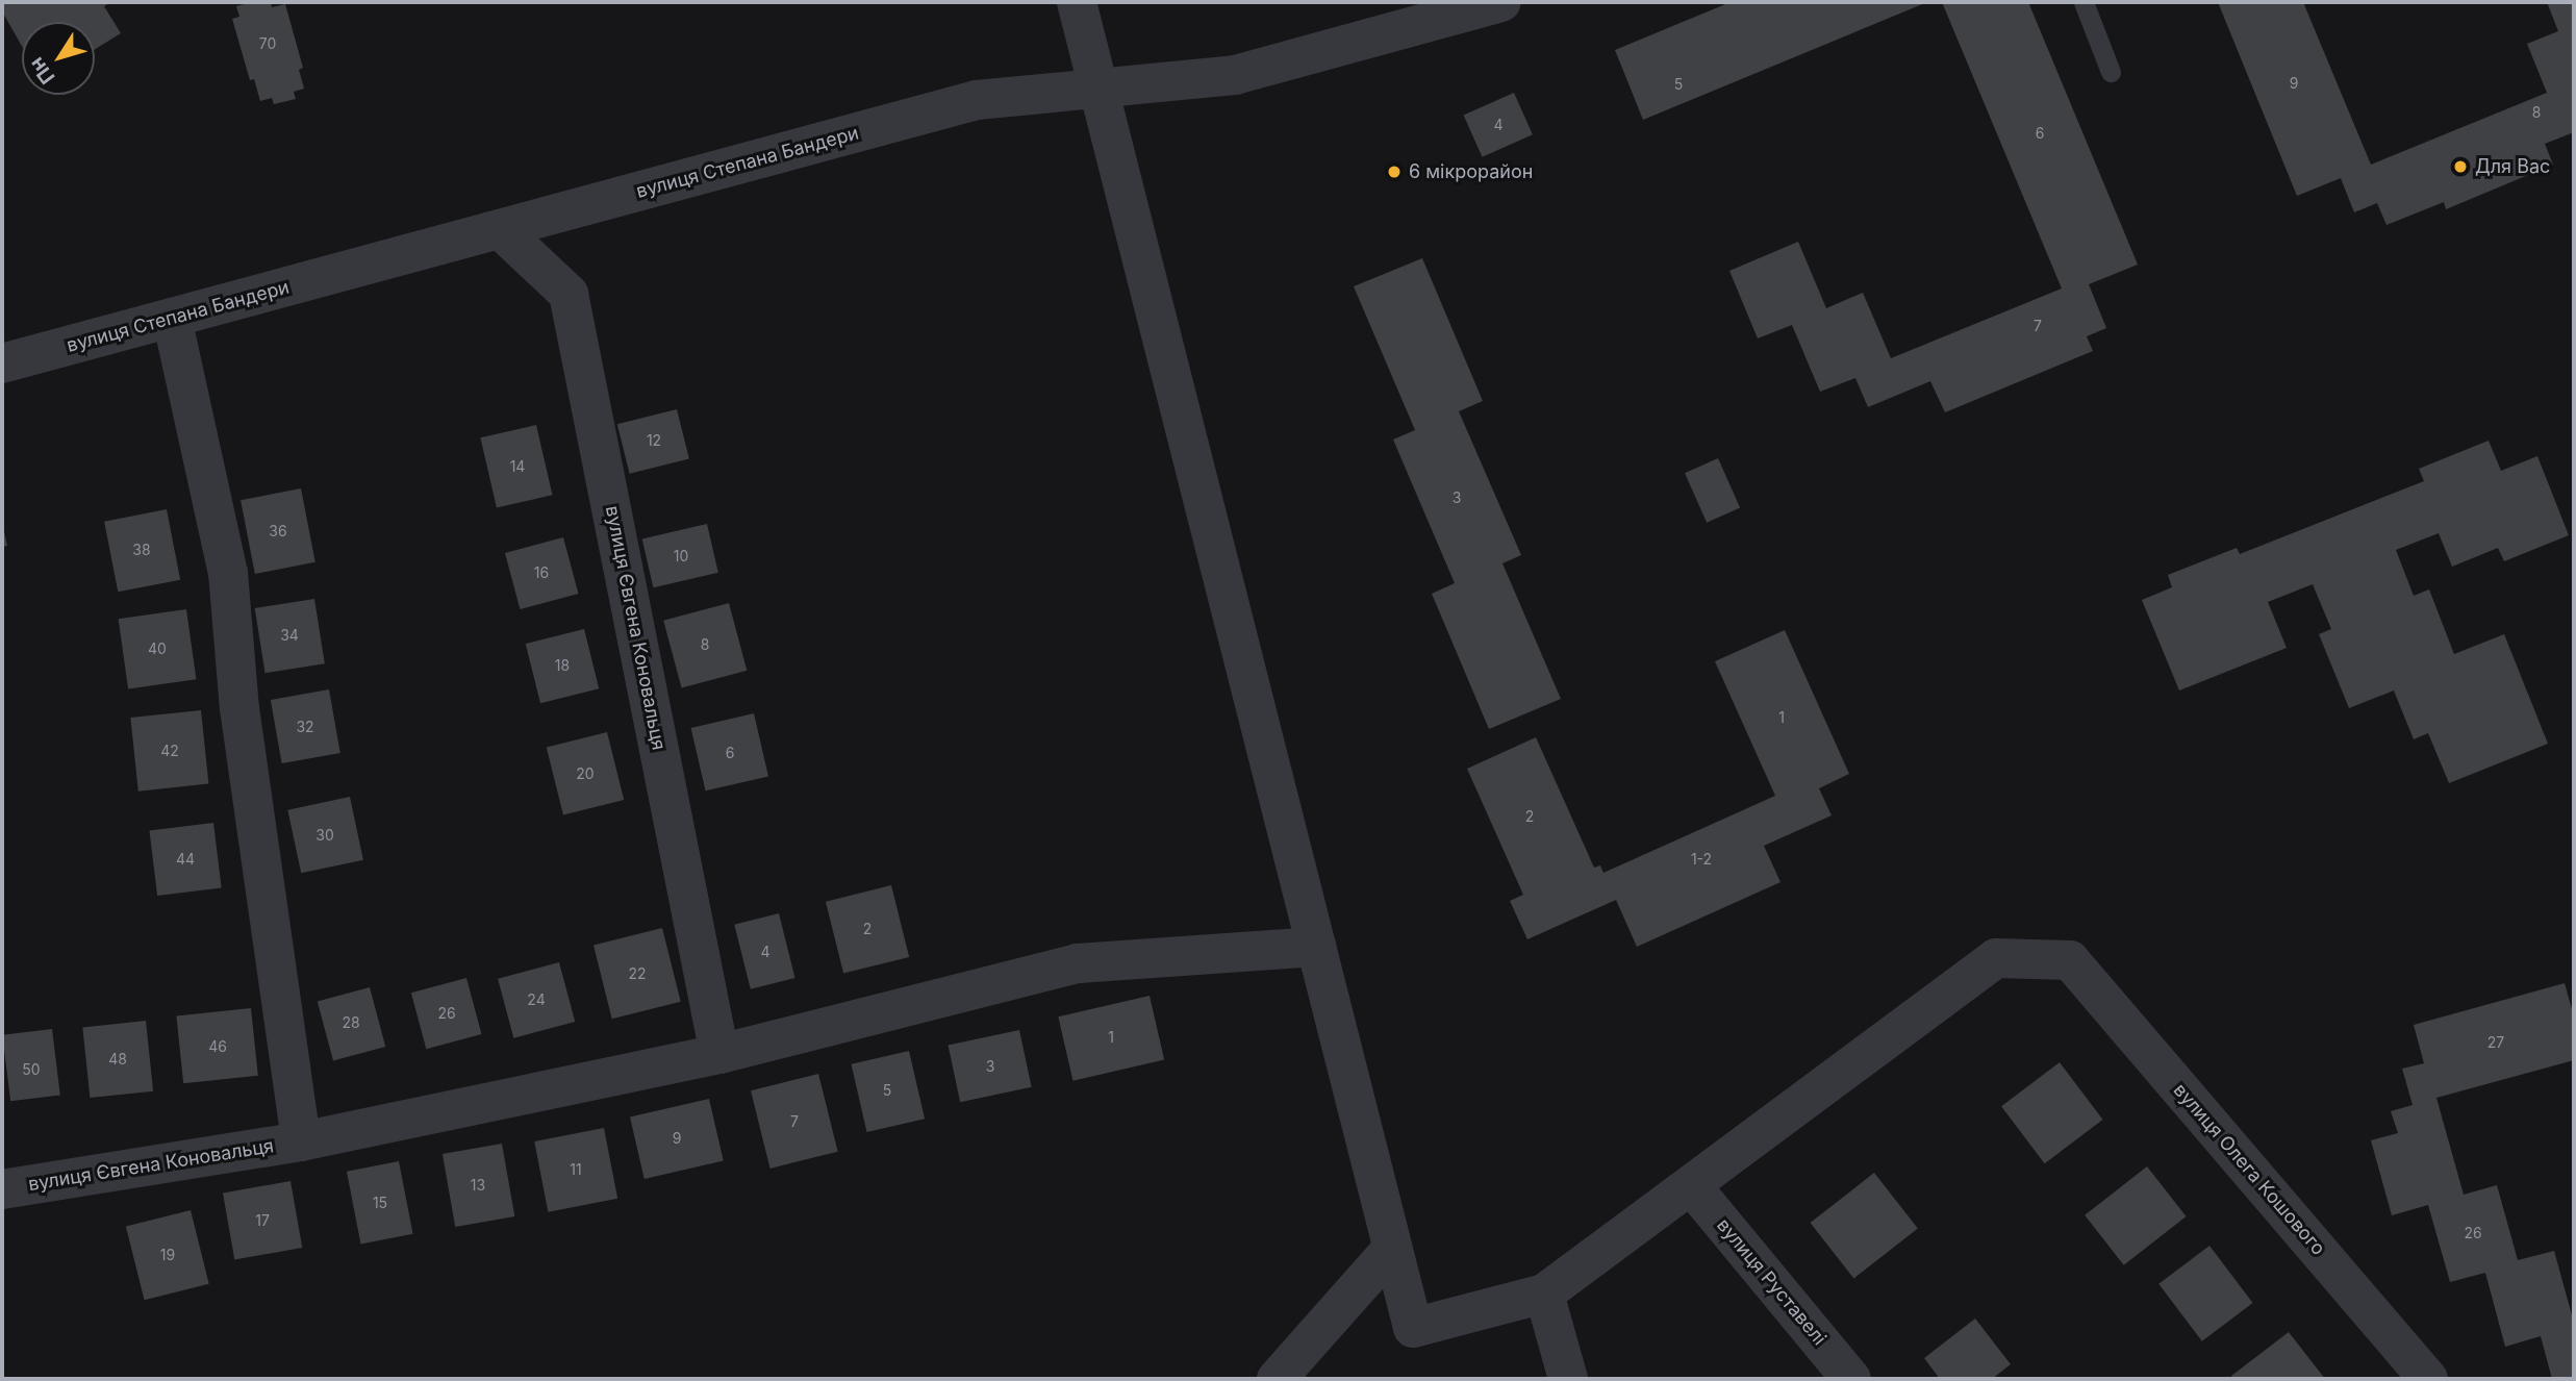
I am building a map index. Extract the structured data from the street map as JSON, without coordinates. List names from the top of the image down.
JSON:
{
  "streets": {
    "street": [
      "вулиця Степана Бандери",
      "вулиця Євгена Коновальця",
      "вулиця Олега Кошового",
      "вулиця Руставелі"
    ]
  },
  "crossings": [
    ["вулиця Степана Бандери", "вулиця Євгена Коновальця"],
    ["вулиця Олега Кошового", "вулиця Руставелі"]
  ],
  "places": ["Для Вас", "6 мікрорайон"],
  "house_numbers": [
    "70",
    "9",
    "5",
    "8",
    "4",
    "6",
    "7",
    "12",
    "14",
    "3",
    "36",
    "38",
    "10",
    "16",
    "34",
    "8",
    "40",
    "18",
    "1",
    "32",
    "42",
    "6",
    "20",
    "2",
    "30",
    "44",
    "1-2",
    "2",
    "4",
    "22",
    "24",
    "26",
    "28",
    "1",
    "27",
    "46",
    "48",
    "3",
    "50",
    "5",
    "7",
    "9",
    "11",
    "13",
    "15",
    "17",
    "26",
    "19"
  ],
  "north": "bottom left"
}
